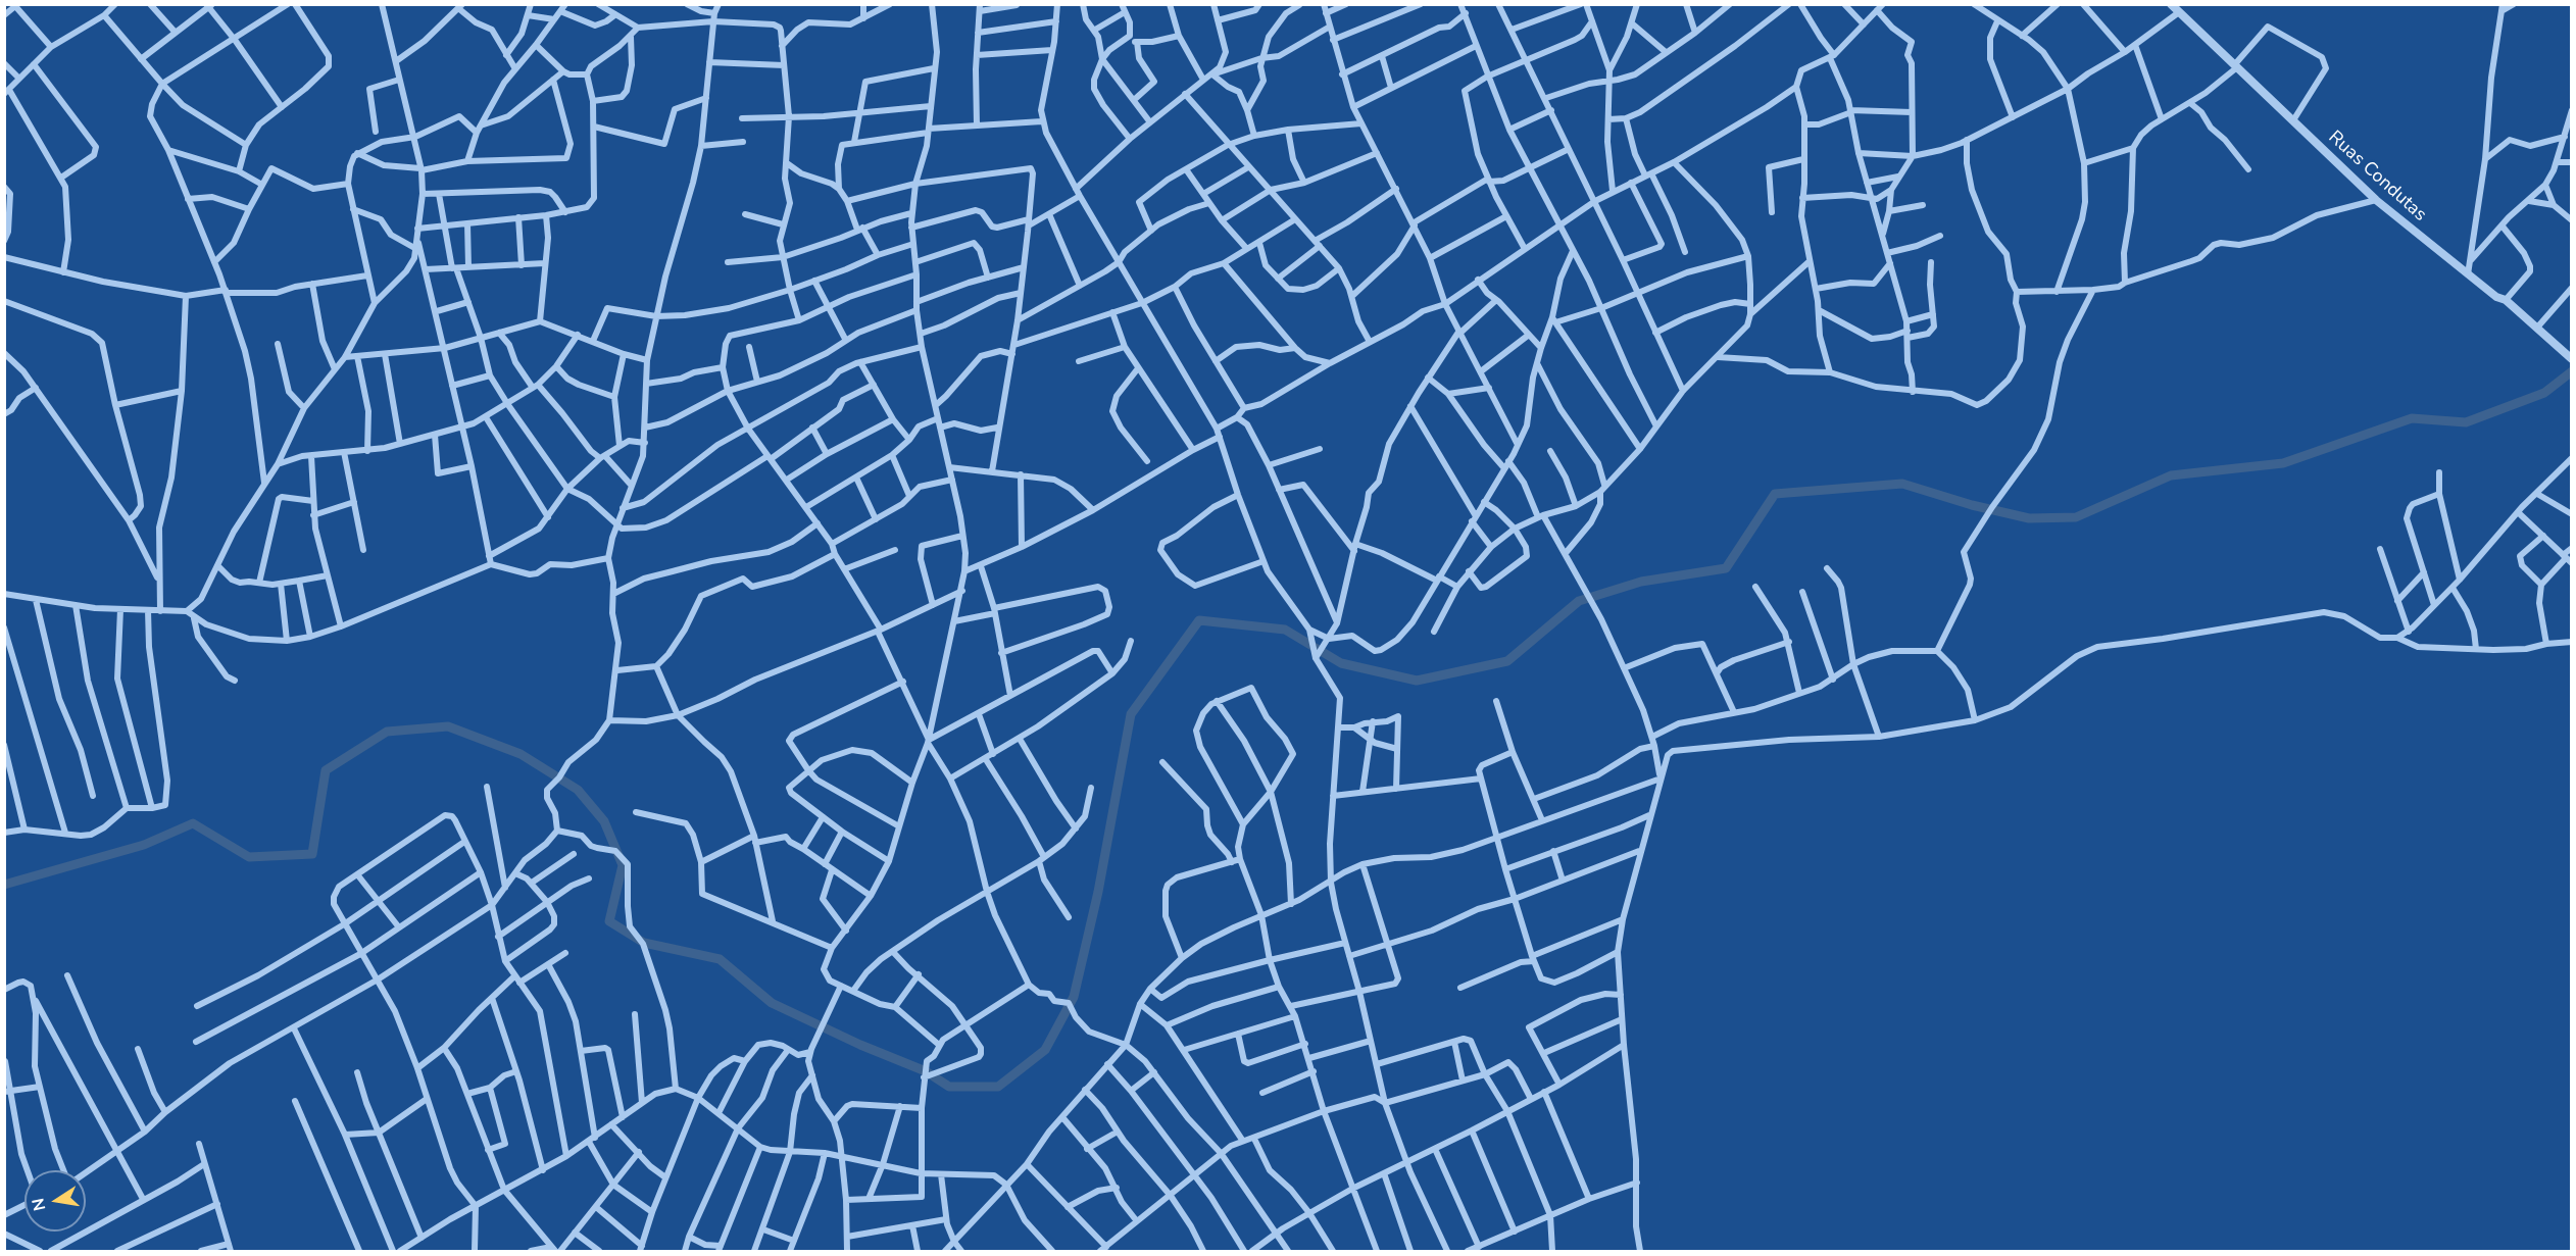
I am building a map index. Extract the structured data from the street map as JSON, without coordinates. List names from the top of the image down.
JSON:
{
  "streets": {
    "street": ["Ruas Condutas"]
  },
  "north": "left"
}
